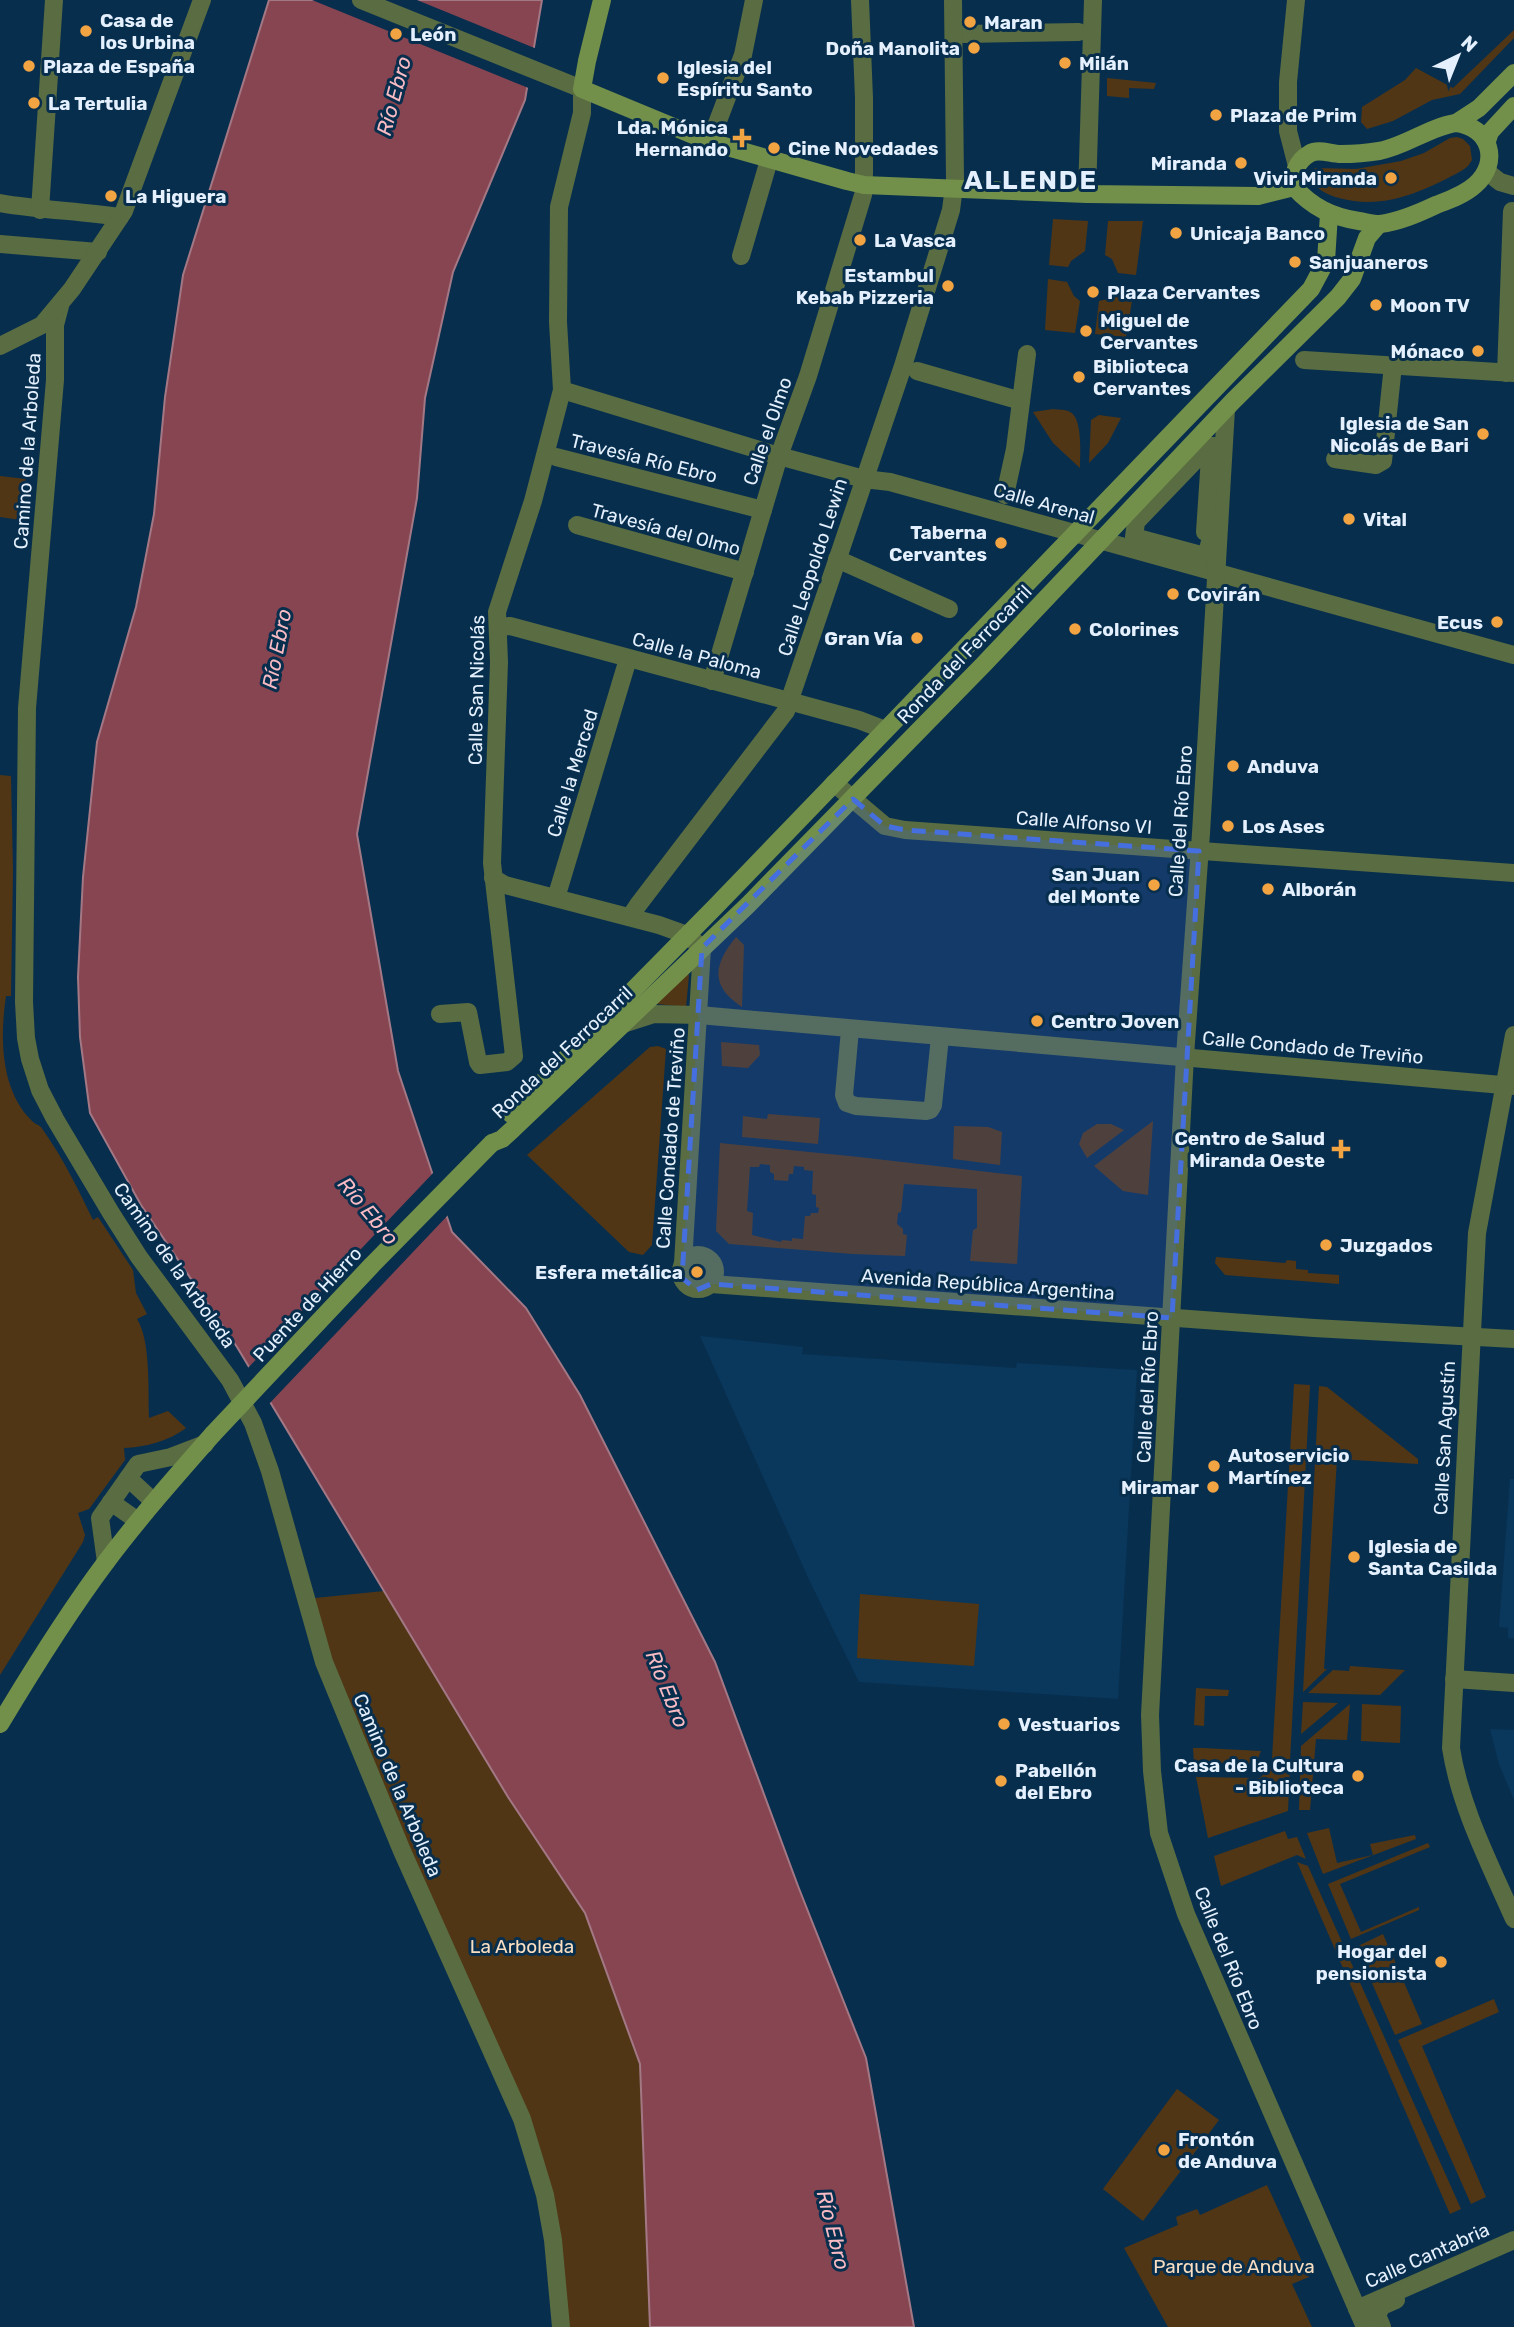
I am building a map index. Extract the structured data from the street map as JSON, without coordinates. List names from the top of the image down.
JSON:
{
  "streets": {
    "main road": ["Ronda del Ferrocarril", "Puente de Hierro"],
    "street": [
      "Calle el Olmo",
      "Camino de la Arboleda",
      "Travesía Río Ebro",
      "Calle Arenal",
      "Travesía del Olmo",
      "Calle Leopoldo Lewin",
      "Calle la Paloma",
      "Calle San Nicolás",
      "Calle la Merced",
      "Calle del Río Ebro",
      "Calle Alfonso VI",
      "Calle Condado de Treviño",
      "Avenida República Argentina",
      "Calle San Agustín",
      "Calle Cantabria"
    ]
  },
  "crossings": [
    ["Calle el Olmo", "Travesía Río Ebro"],
    ["Calle el Olmo", "Calle Arenal"],
    ["Calle el Olmo", "Travesía del Olmo"],
    ["Calle el Olmo", "Calle la Paloma"],
    ["Calle Arenal", "Calle Leopoldo Lewin"],
    ["Calle Arenal", "Ronda del Ferrocarril"],
    ["Calle Arenal", "Calle San Nicolás"],
    ["Calle Arenal", "Calle del Río Ebro"],
    ["Calle Leopoldo Lewin", "Calle la Paloma"],
    ["Ronda del Ferrocarril", "Calle la Paloma"],
    ["Ronda del Ferrocarril", "Calle del Río Ebro"],
    ["Ronda del Ferrocarril", "Calle Alfonso VI"],
    ["Ronda del Ferrocarril", "Calle Condado de Treviño"],
    ["Ronda del Ferrocarril", "Puente de Hierro"],
    ["Calle la Paloma", "Calle San Nicolás"],
    ["Calle la Paloma", "Calle la Merced"],
    ["Calle del Río Ebro", "Calle Alfonso VI"],
    ["Calle del Río Ebro", "Calle Condado de Treviño"],
    ["Calle del Río Ebro", "Avenida República Argentina"],
    ["Calle del Río Ebro", "Calle Cantabria"],
    ["Calle Condado de Treviño", "Avenida República Argentina"],
    ["Calle Condado de Treviño", "Calle San Agustín"],
    ["Avenida República Argentina", "Calle San Agustín"]
  ],
  "districts": ["ALLENDE"],
  "water": ["Río Ebro"],
  "parks": ["La Arboleda", "Parque de Anduva"],
  "places": {
    "other": [
      "Maran",
      "Casa de los Urbina",
      "León",
      "Doña Manolita",
      "Milán",
      "Plaza de España",
      "Iglesia del Espíritu Santo",
      "La Tertulia",
      "Plaza de Prim",
      "Cine Novedades",
      "Miranda",
      "Vivir Miranda",
      "La Higuera",
      "Unicaja Banco",
      "La Vasca",
      "Sanjuaneros",
      "Estambul Kebab Pizzeria",
      "Plaza Cervantes",
      "Moon TV",
      "Miguel de Cervantes",
      "Mónaco",
      "Biblioteca Cervantes",
      "Iglesia de San Nicolás de Bari",
      "Vital",
      "Taberna Cervantes",
      "Covirán",
      "Ecus",
      "Colorines",
      "Gran Vía",
      "Anduva",
      "Los Ases",
      "San Juan del Monte",
      "Alborán",
      "Centro Joven",
      "Juzgados",
      "Esfera metálica",
      "Autoservicio Martínez",
      "Miramar",
      "Iglesia de Santa Casilda",
      "Vestuarios",
      "Casa de la Cultura - Biblioteca",
      "Pabellón del Ebro",
      "Hogar del pensionista",
      "Frontón de Anduva"
    ],
    "health": ["Lda. Mónica Hernando", "Centro de Salud Miranda Oeste"]
  },
  "north": "top right"
}
